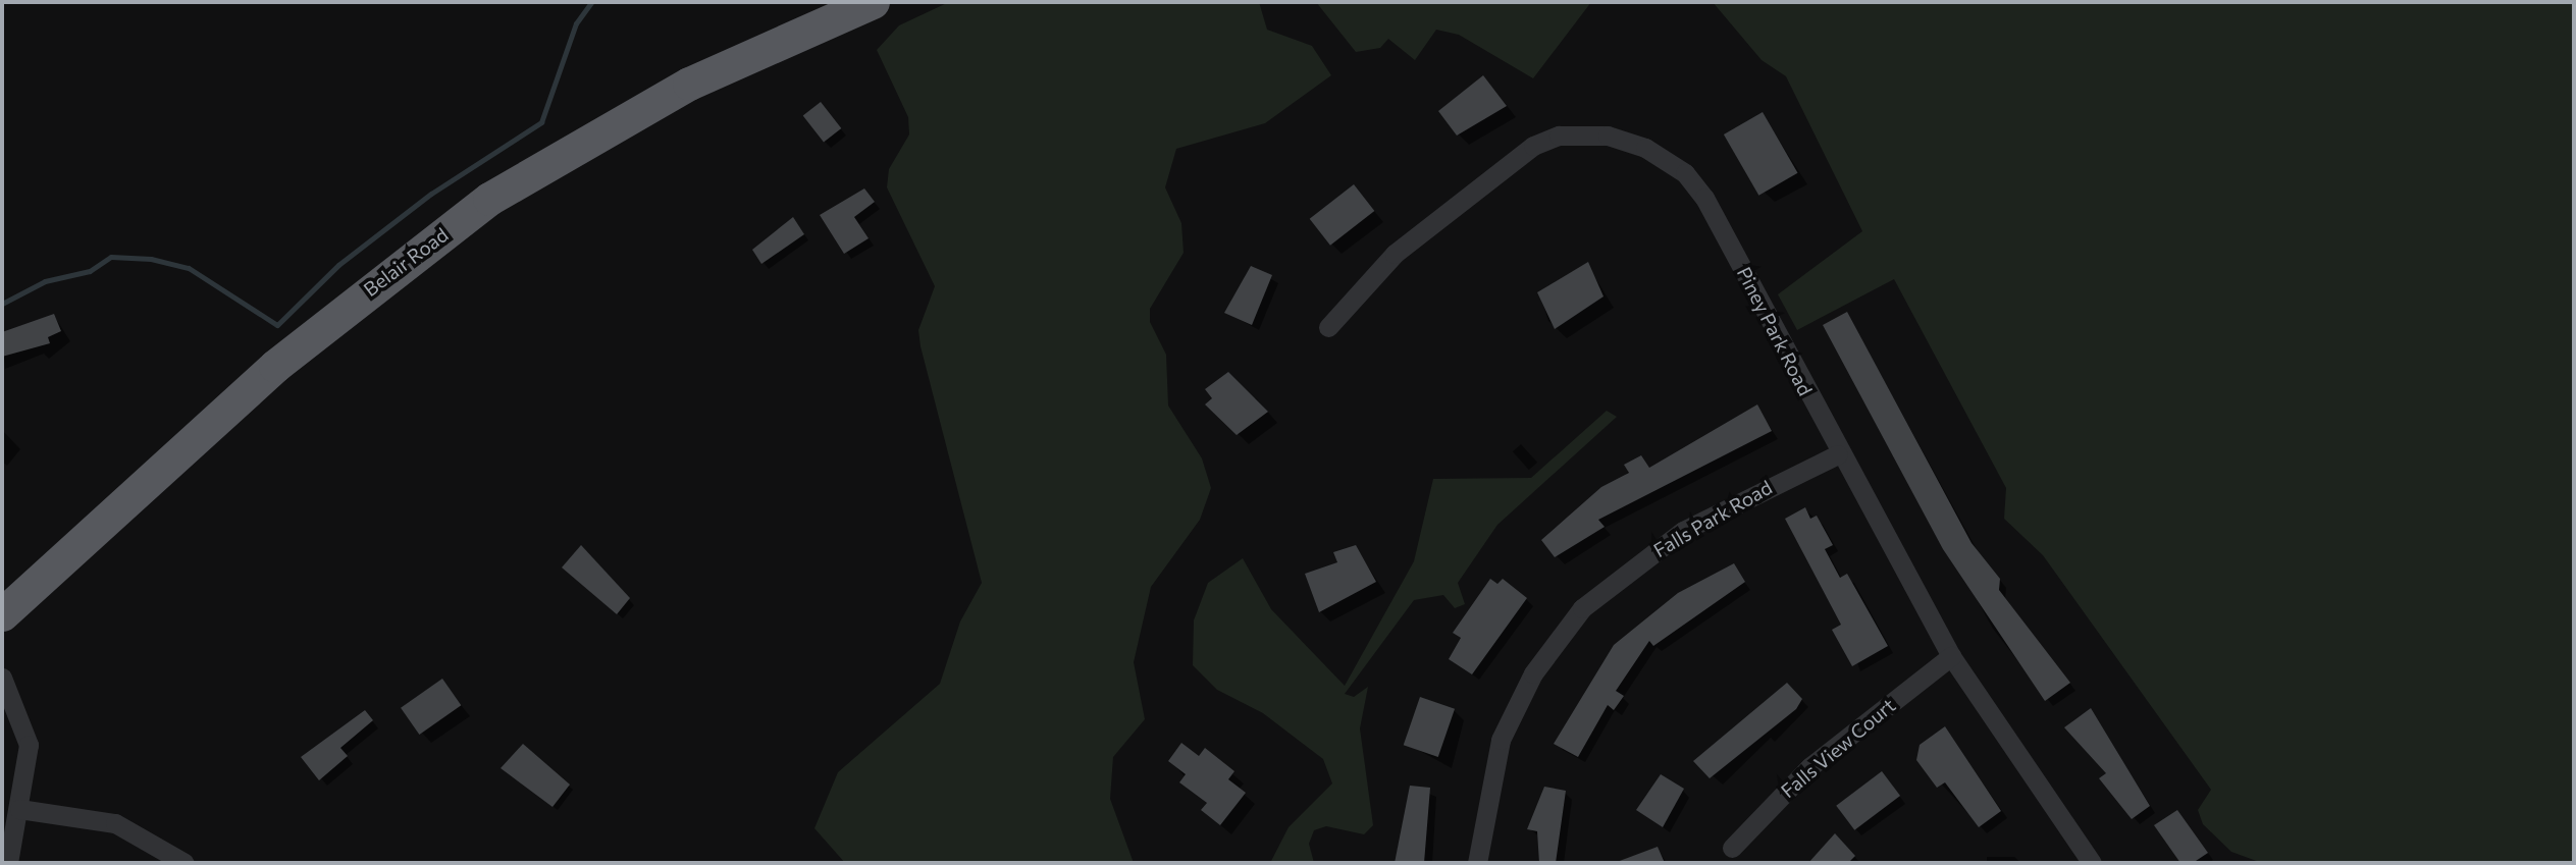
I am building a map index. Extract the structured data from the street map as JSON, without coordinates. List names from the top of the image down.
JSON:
{
  "streets": {
    "highway": ["Belair Road"],
    "street": ["Piney Park Road", "Falls Park Road", "Falls View Court"]
  },
  "crossings": [
    ["Piney Park Road", "Falls Park Road"],
    ["Piney Park Road", "Falls View Court"]
  ]
}
